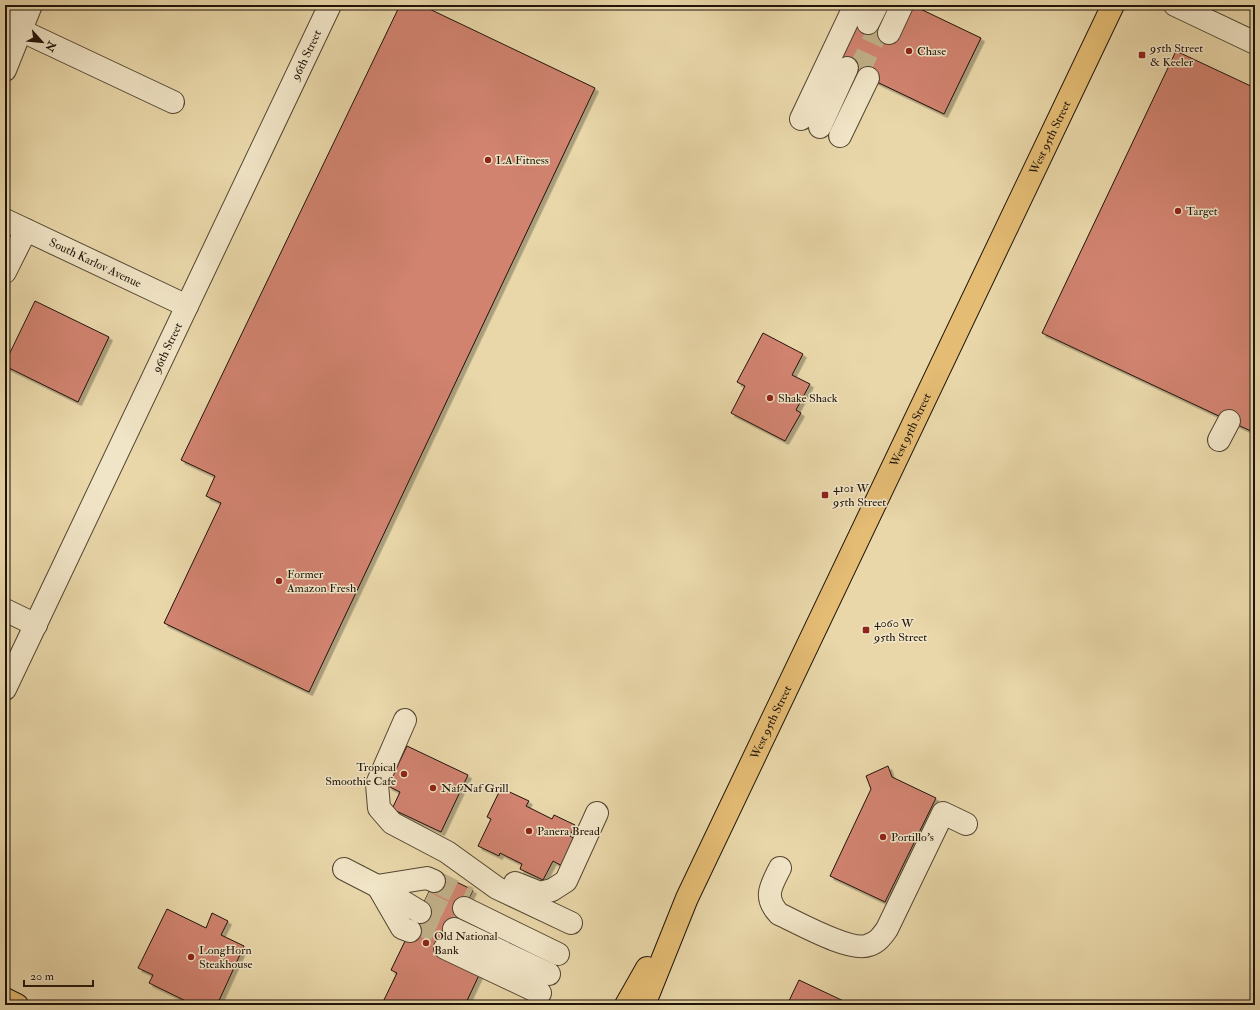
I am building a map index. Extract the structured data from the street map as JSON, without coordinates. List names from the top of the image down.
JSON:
{
  "streets": {
    "main road": ["West 95th Street"],
    "street": ["96th Street", "South Karlov Avenue"]
  },
  "crossings": [
    ["96th Street", "South Karlov Avenue"]
  ],
  "places": {
    "other": [
      "Chase",
      "LA Fitness",
      "Target",
      "Shake Shack",
      "Former Amazon Fresh",
      "Tropical Smoothie Cafe",
      "Naf Naf Grill",
      "Panera Bread",
      "Portillo's",
      "Old National Bank",
      "LongHorn Steakhouse"
    ],
    "transit": ["95th Street & Keeler", "4101 W 95th Street", "4060 W 95th Street"]
  },
  "scale_bar": "20 m",
  "north": "bottom right"
}
